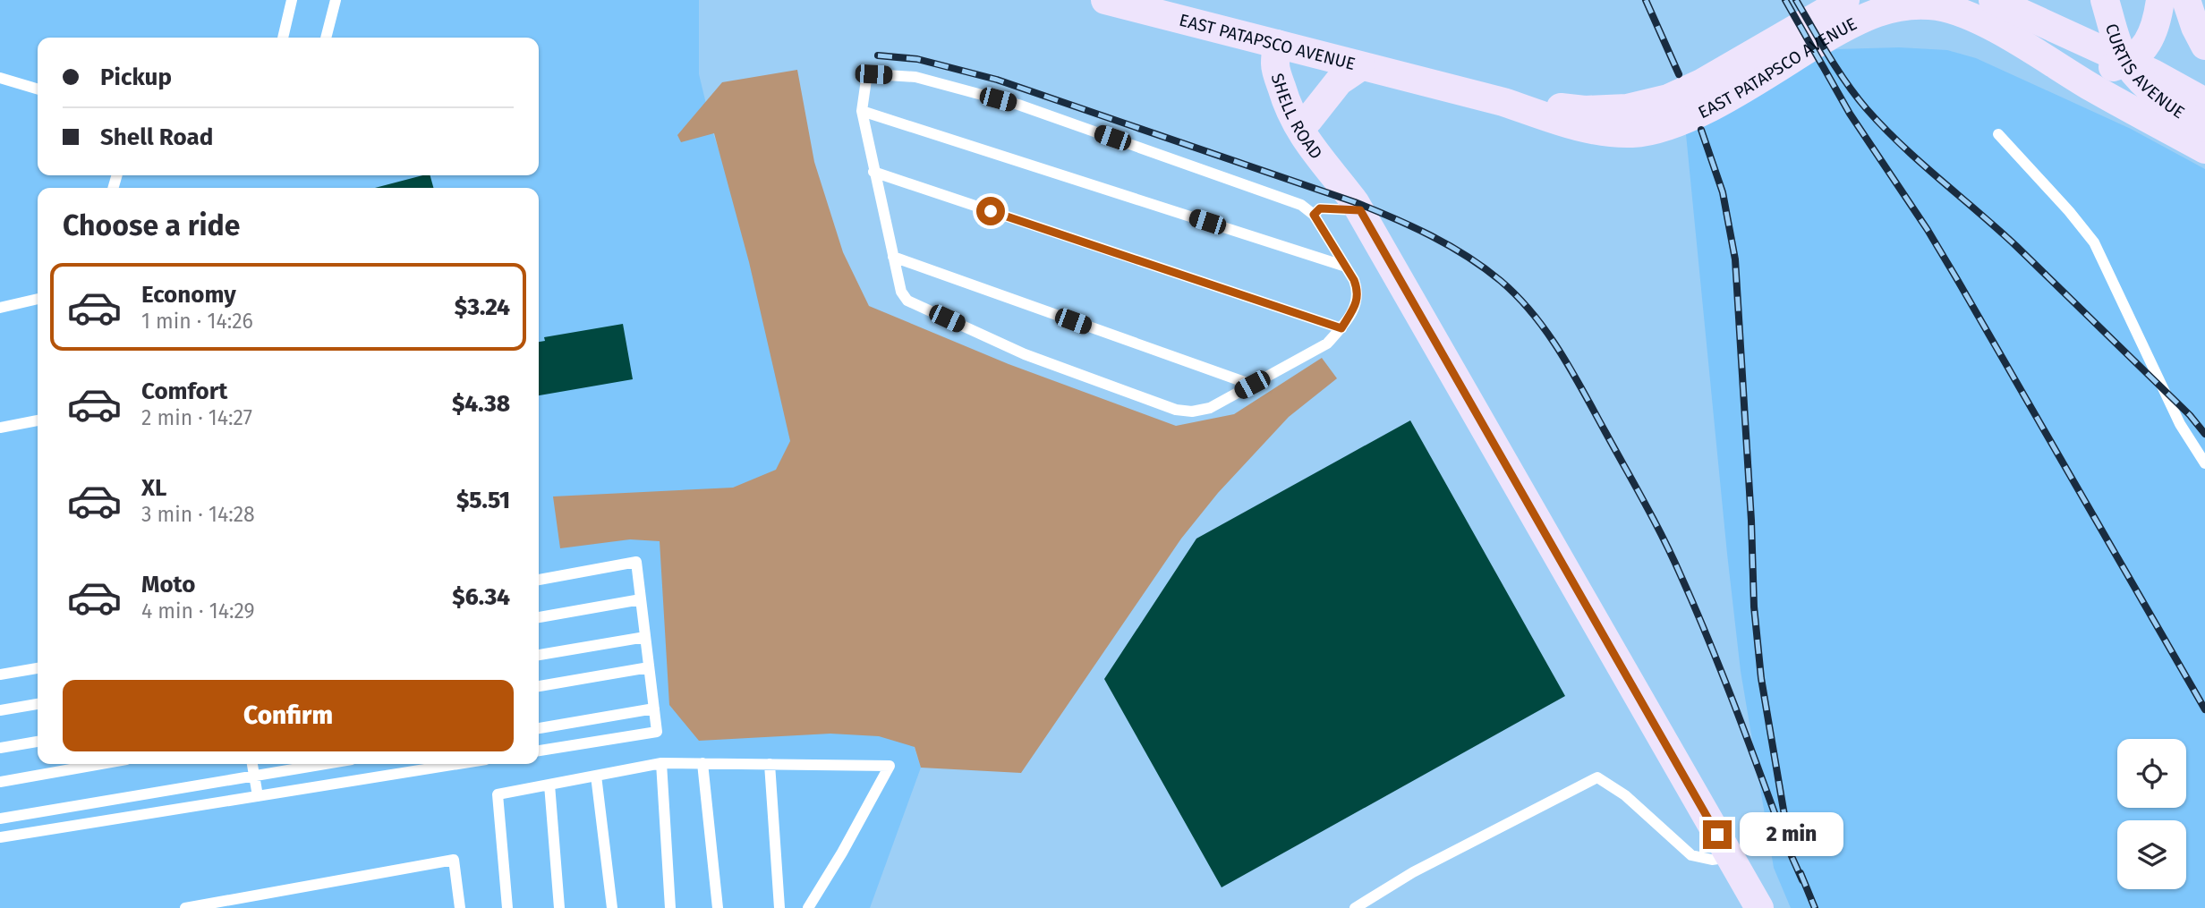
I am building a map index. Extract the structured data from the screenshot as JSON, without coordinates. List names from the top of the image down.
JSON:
{
  "streets": {
    "main road": ["EAST PATAPSCO AVENUE", "CURTIS AVENUE", "SHELL ROAD"]
  },
  "crossings": [
    ["EAST PATAPSCO AVENUE", "CURTIS AVENUE"],
    ["EAST PATAPSCO AVENUE", "SHELL ROAD"]
  ],
  "page": {
    "banner": ["Pickup", "Shell Road"],
    "heading": "Choose a ride",
    "list": [
      {
        "name": "Economy",
        "note": "1 min · 14:26",
        "value": "$3.24"
      },
      {
        "name": "Comfort",
        "note": "2 min · 14:27",
        "value": "$4.38"
      },
      {
        "name": "XL",
        "note": "3 min · 14:28",
        "value": "$5.51"
      },
      {
        "name": "Moto",
        "note": "4 min · 14:29",
        "value": "$6.34"
      }
    ],
    "buttons": "Confirm",
    "bubble": "2 min"
  }
}
